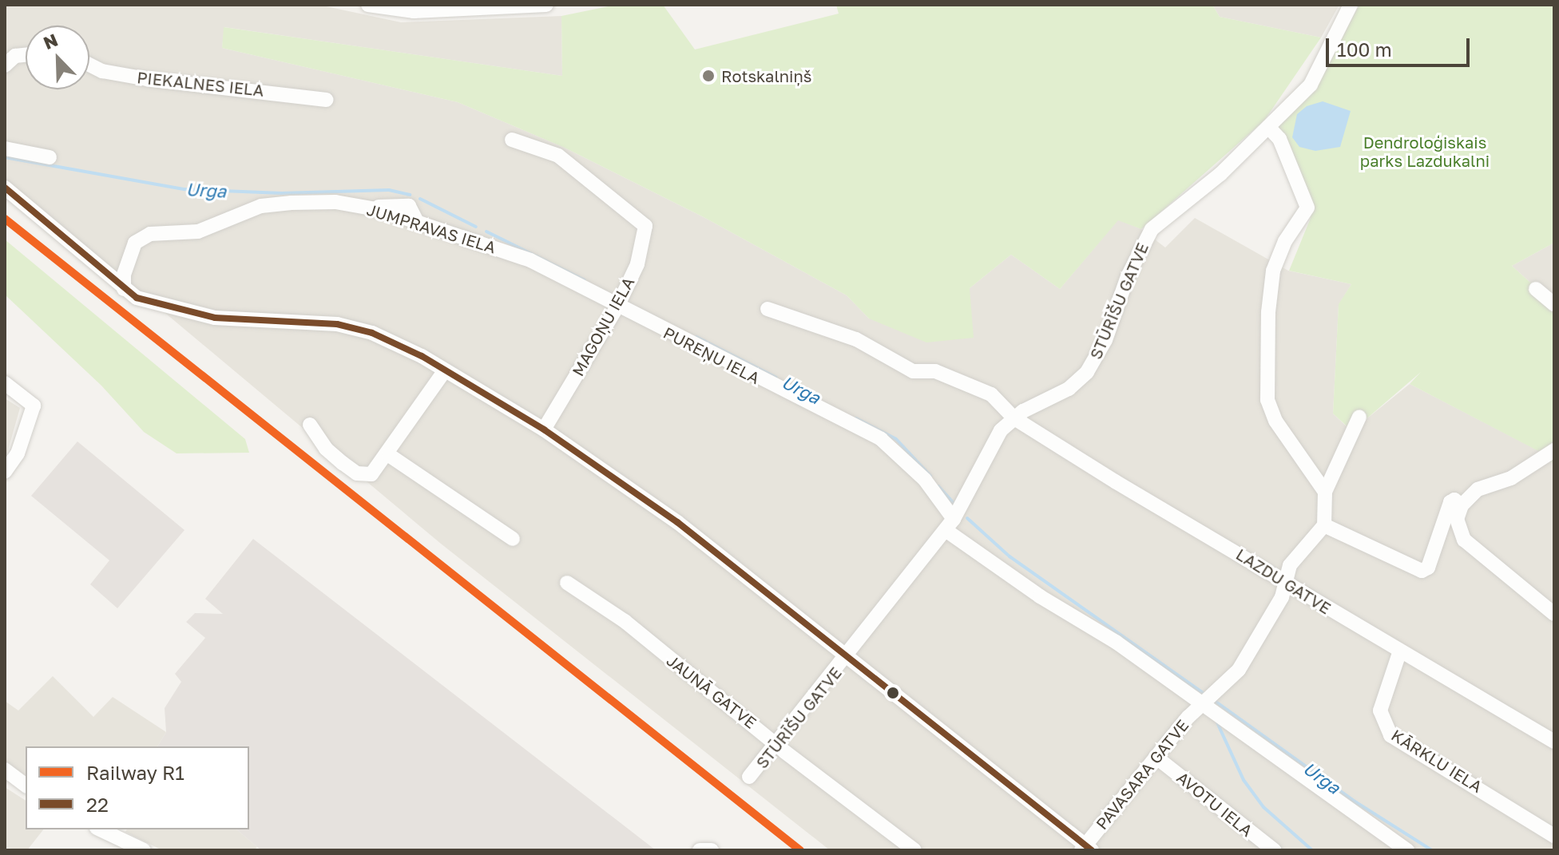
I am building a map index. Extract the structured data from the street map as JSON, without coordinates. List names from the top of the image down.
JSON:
{
  "streets": {
    "street": [
      "PIEKALNES IELA",
      "JUMPRAVAS IELA",
      "STŪRĪŠU GATVE",
      "MAGOŅU IELA",
      "PUREŅU IELA",
      "LAZDU GATVE",
      "JAUNĀ GATVE",
      "KĀRKLU IELA",
      "PAVASARA GATVE",
      "AVOTU IELA"
    ]
  },
  "crossings": [
    ["JUMPRAVAS IELA", "MAGOŅU IELA"],
    ["JUMPRAVAS IELA", "PUREŅU IELA"],
    ["STŪRĪŠU GATVE", "PUREŅU IELA"],
    ["STŪRĪŠU GATVE", "LAZDU GATVE"],
    ["STŪRĪŠU GATVE", "JAUNĀ GATVE"],
    ["MAGOŅU IELA", "PUREŅU IELA"],
    ["PUREŅU IELA", "PAVASARA GATVE"],
    ["LAZDU GATVE", "KĀRKLU IELA"],
    ["LAZDU GATVE", "PAVASARA GATVE"],
    ["PAVASARA GATVE", "AVOTU IELA"]
  ],
  "water": ["Urga"],
  "parks": ["Dendroloģiskais parks Lazdukalni"],
  "places": ["Rotskalniņš"],
  "lines": ["transit line 22", "rail line R1"],
  "legend": ["Railway R1", "22"],
  "scale_bar": "100 m",
  "north": "top left"
}
